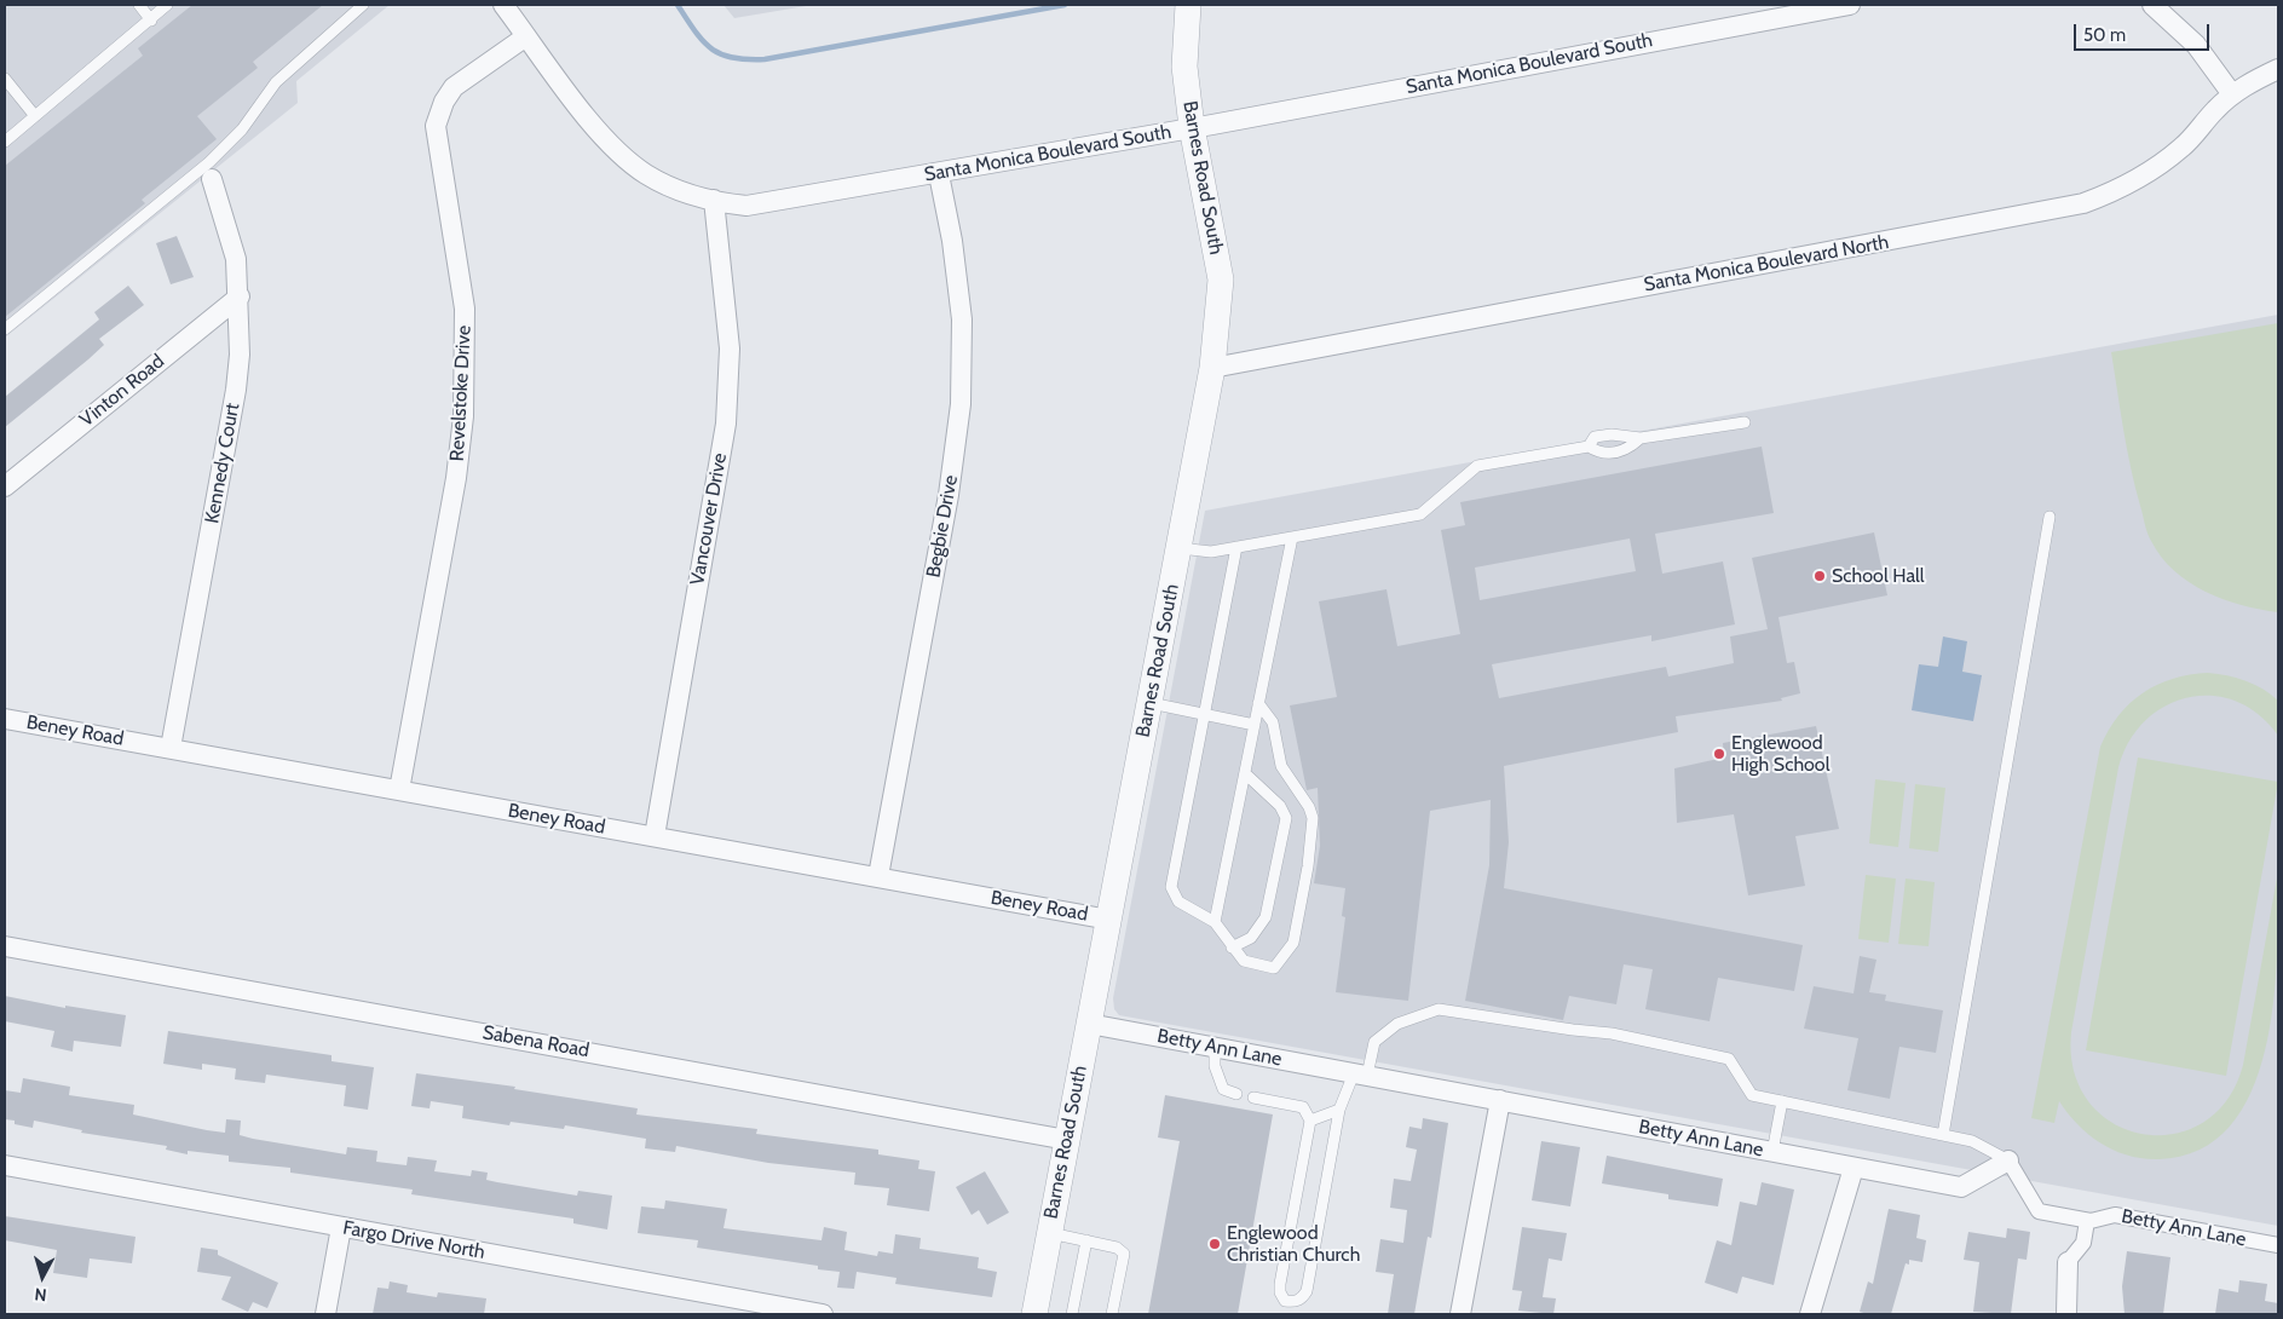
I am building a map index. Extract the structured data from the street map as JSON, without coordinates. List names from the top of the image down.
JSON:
{
  "streets": {
    "street": [
      "Santa Monica Boulevard South",
      "Barnes Road South",
      "Santa Monica Boulevard North",
      "Vinton Road",
      "Revelstoke Drive",
      "Kennedy Court",
      "Vancouver Drive",
      "Begbie Drive",
      "Beney Road",
      "Sabena Road",
      "Betty Ann Lane",
      "Fargo Drive North"
    ]
  },
  "crossings": [
    ["Santa Monica Boulevard South", "Barnes Road South"],
    ["Santa Monica Boulevard South", "Revelstoke Drive"],
    ["Santa Monica Boulevard South", "Vancouver Drive"],
    ["Santa Monica Boulevard South", "Begbie Drive"],
    ["Barnes Road South", "Santa Monica Boulevard North"],
    ["Barnes Road South", "Beney Road"],
    ["Barnes Road South", "Sabena Road"],
    ["Barnes Road South", "Betty Ann Lane"],
    ["Vinton Road", "Kennedy Court"],
    ["Revelstoke Drive", "Beney Road"],
    ["Kennedy Court", "Beney Road"],
    ["Vancouver Drive", "Beney Road"],
    ["Begbie Drive", "Beney Road"]
  ],
  "places": ["School Hall", "Englewood High School", "Englewood Christian Church"],
  "scale_bar": "50 m",
  "north": "bottom"
}
